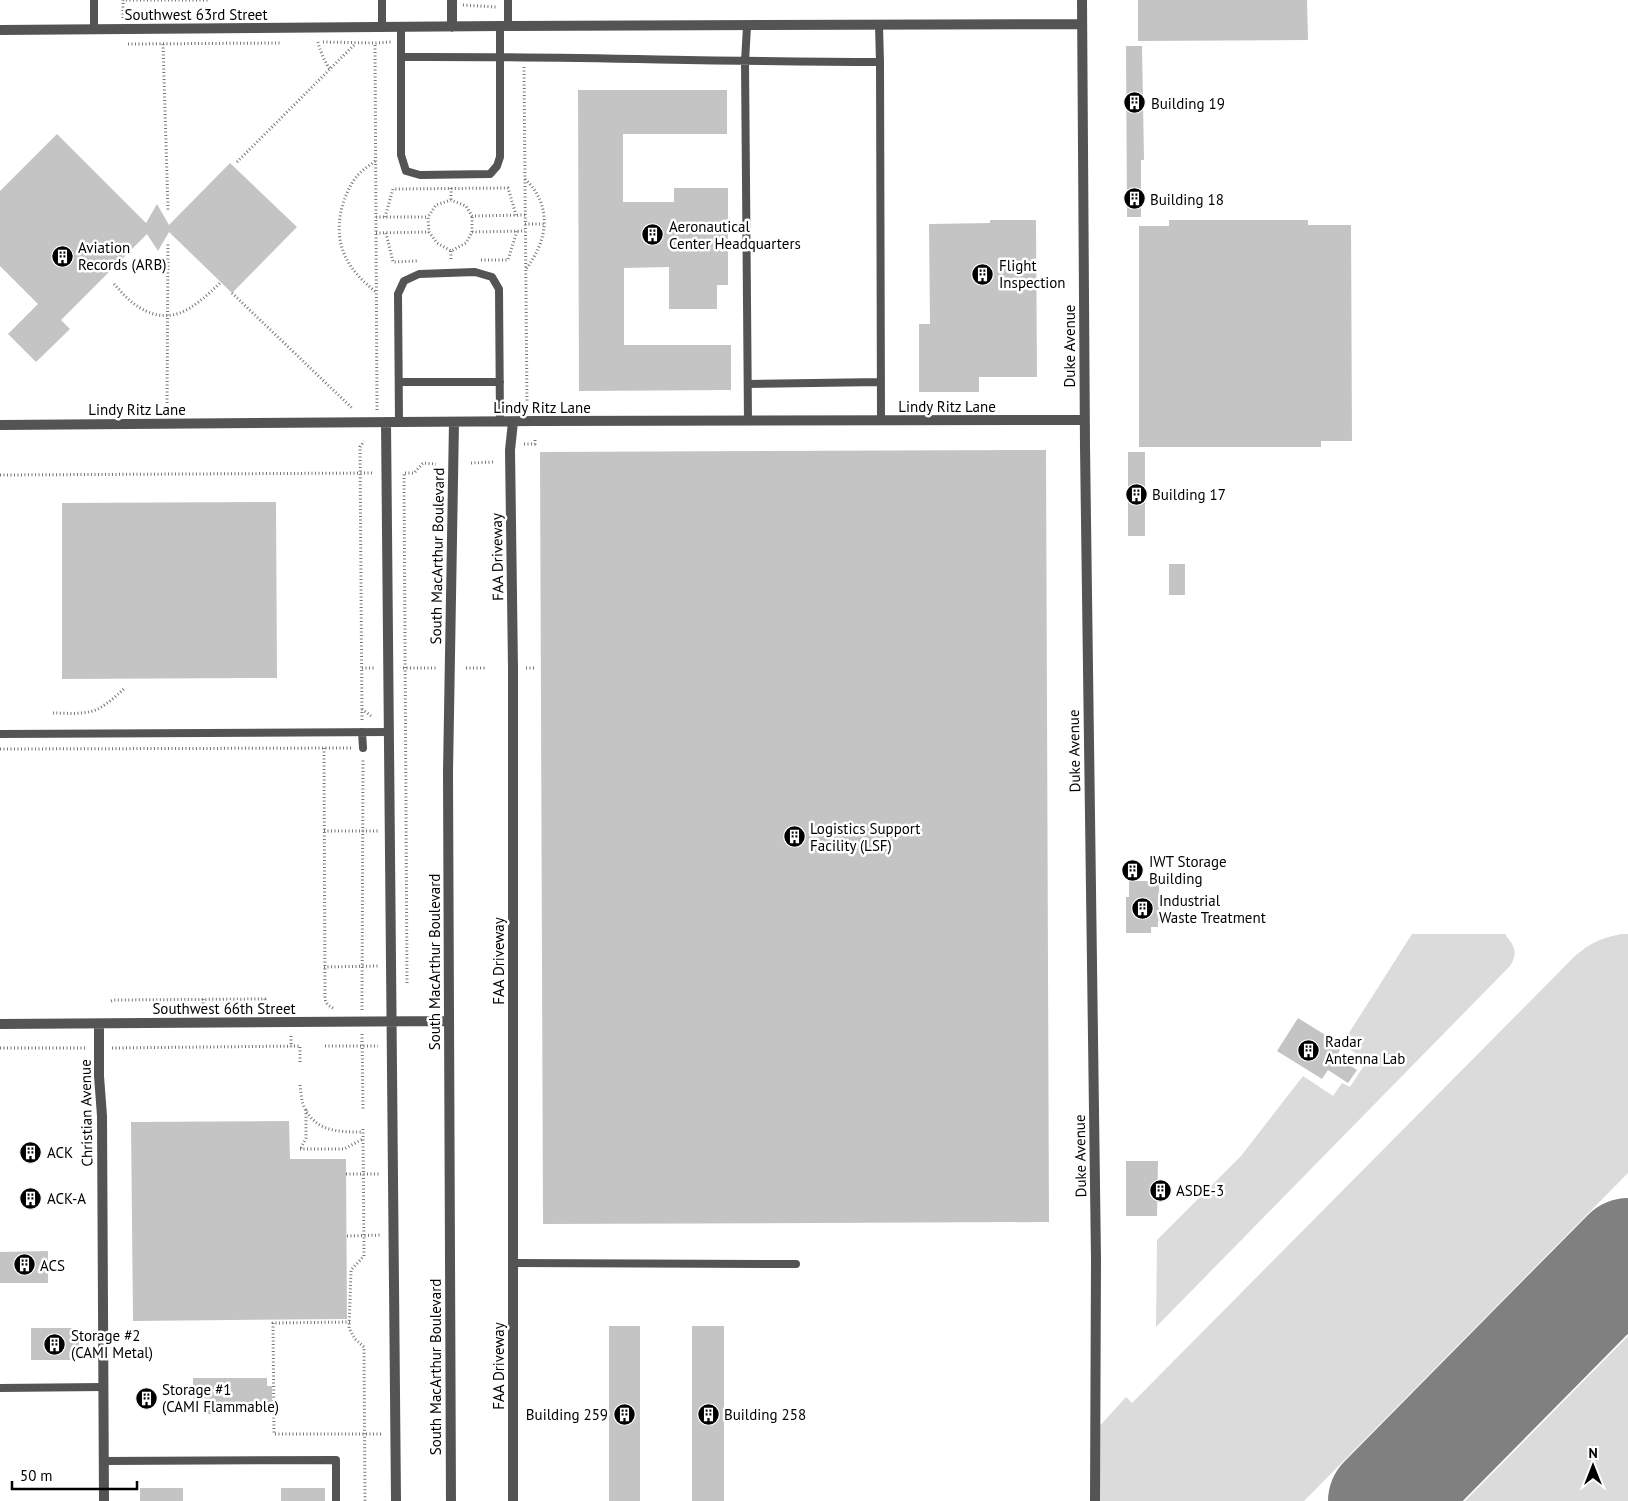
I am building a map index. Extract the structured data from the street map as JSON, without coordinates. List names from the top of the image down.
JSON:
{
  "streets": {
    "street": [
      "Southwest 63rd Street",
      "Duke Avenue",
      "Lindy Ritz Lane",
      "South MacArthur Boulevard",
      "FAA Driveway",
      "Southwest 66th Street",
      "Christian Avenue"
    ]
  },
  "crossings": [
    ["Southwest 63rd Street", "Duke Avenue"],
    ["Duke Avenue", "Lindy Ritz Lane"],
    ["Lindy Ritz Lane", "South MacArthur Boulevard"],
    ["Lindy Ritz Lane", "FAA Driveway"],
    ["South MacArthur Boulevard", "Southwest 66th Street"],
    ["Southwest 66th Street", "Christian Avenue"]
  ],
  "places": {
    "building": [
      "Building 19",
      "Building 18",
      "Aeronautical Center Headquarters",
      "Aviation Records (ARB)",
      "Flight Inspection",
      "Building 17",
      "Logistics Support Facility (LSF)",
      "IWT Storage Building",
      "Industrial Waste Treatment",
      "Radar Antenna Lab",
      "ACK",
      "ASDE-3",
      "ACK-A",
      "ACS",
      "Storage #2 (CAMI Metal)",
      "Storage #1 (CAMI Flammable)",
      "Building 259",
      "Building 258"
    ]
  },
  "scale_bar": "50 m",
  "north": "top"
}
